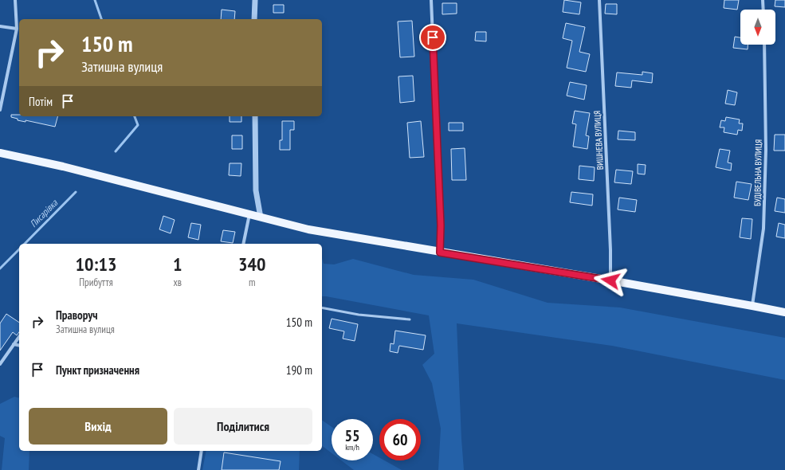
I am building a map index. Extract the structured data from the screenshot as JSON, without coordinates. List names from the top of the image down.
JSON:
{
  "streets": {
    "street": ["ВИШНЕВА ВУЛИЦЯ", "БУДІВЕЛЬНА ВУЛИЦЯ"]
  },
  "water": ["Писарівка"],
  "north": "bottom",
  "page": {
    "turn": ["150 m", "Затишна вулиця"],
    "then": "Потім",
    "eta": [
      "10:13",
      "Прибуття",
      "1",
      "хв",
      "340",
      "m"
    ],
    "list": [
      {
        "name": "Праворуч",
        "note": "Затишна вулиця",
        "value": "150 m"
      },
      {
        "name": "Пункт призначення",
        "value": "190 m"
      }
    ],
    "buttons": ["Вихід", "Поділитися"],
    "speed": "55 km/h",
    "limit": "60"
  }
}
